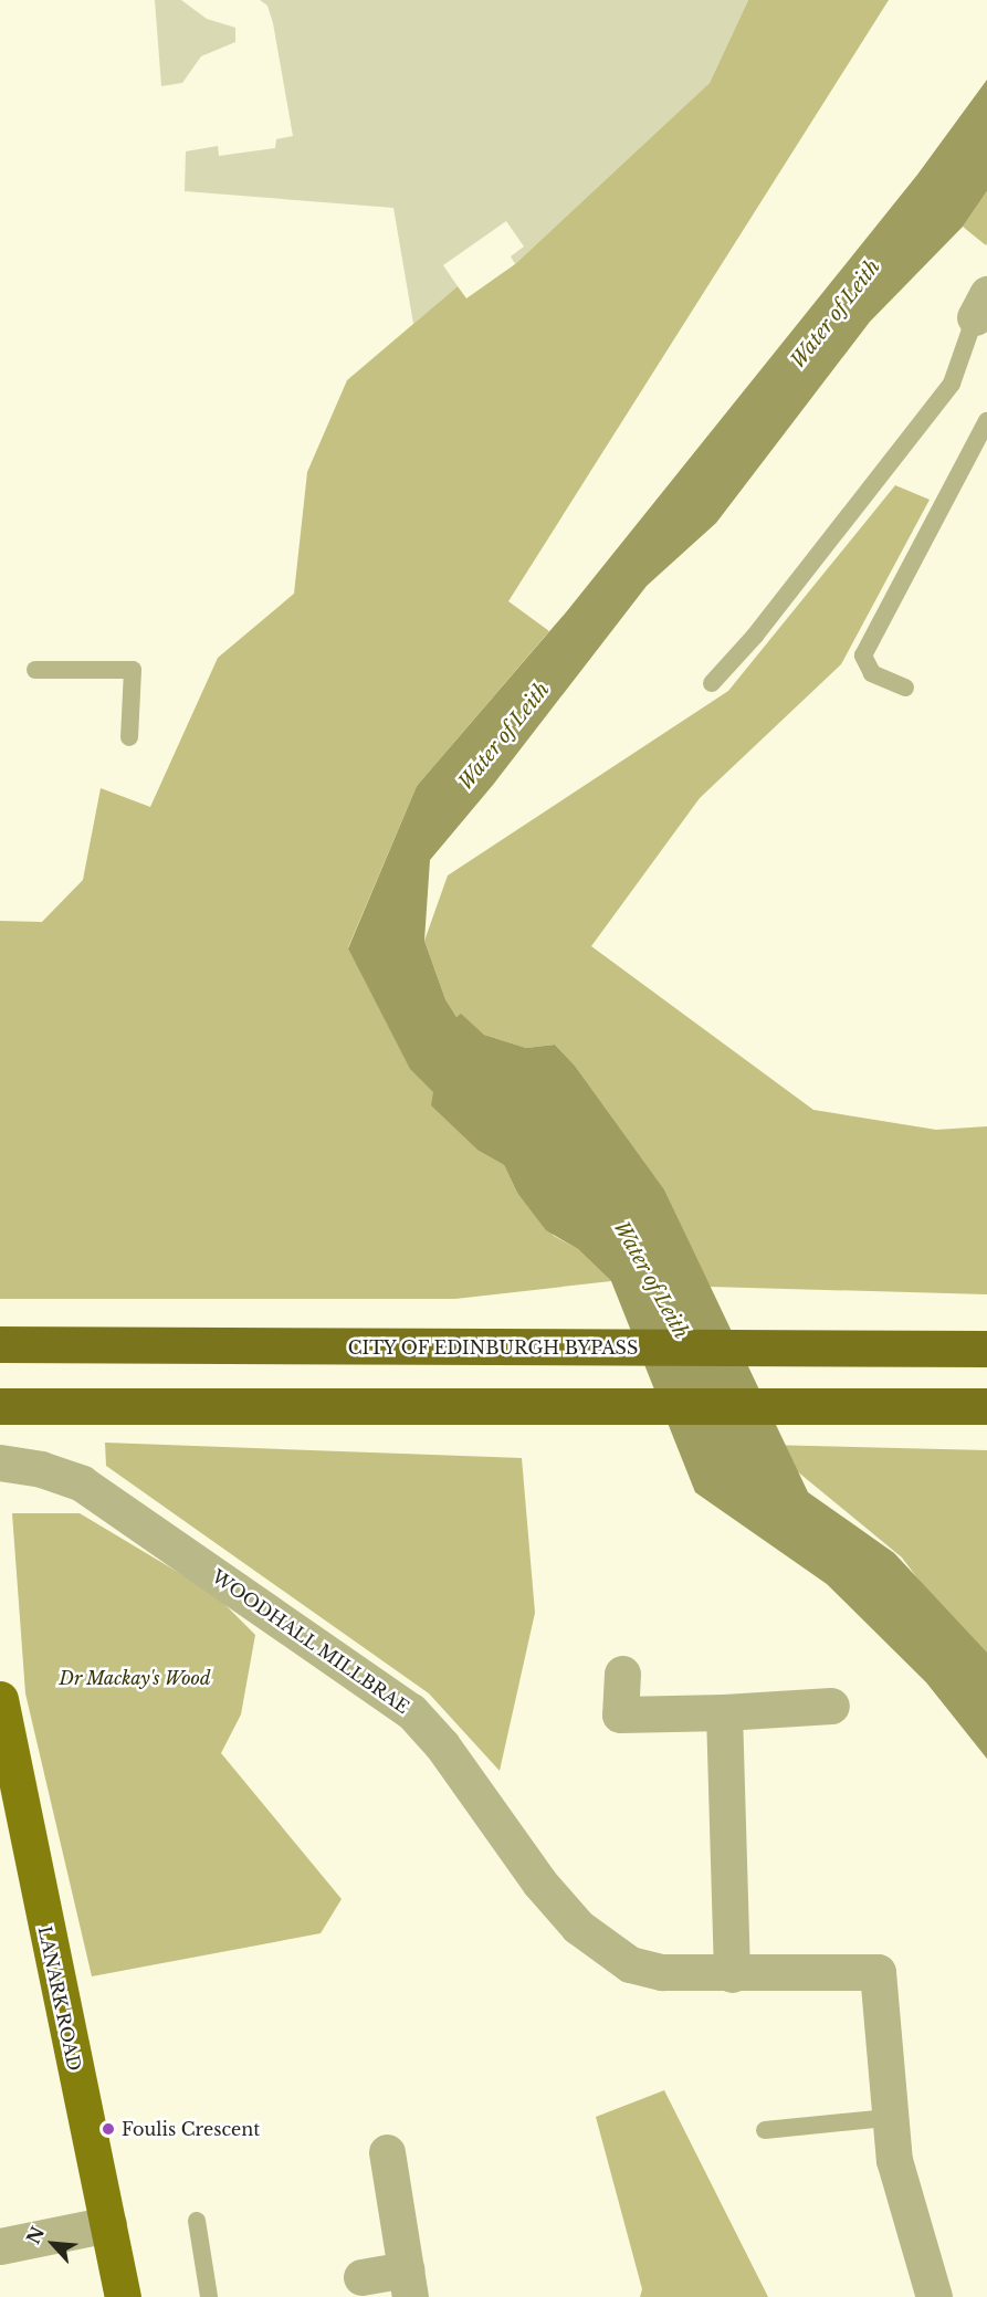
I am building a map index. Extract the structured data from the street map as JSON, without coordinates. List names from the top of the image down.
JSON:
{
  "streets": {
    "highway": ["CITY OF EDINBURGH BYPASS"],
    "main road": ["LANARK ROAD"],
    "street": ["WOODHALL MILLBRAE"]
  },
  "water": ["Water of Leith"],
  "parks": ["Dr Mackay's Wood"],
  "places": ["Foulis Crescent"],
  "north": "top left"
}
